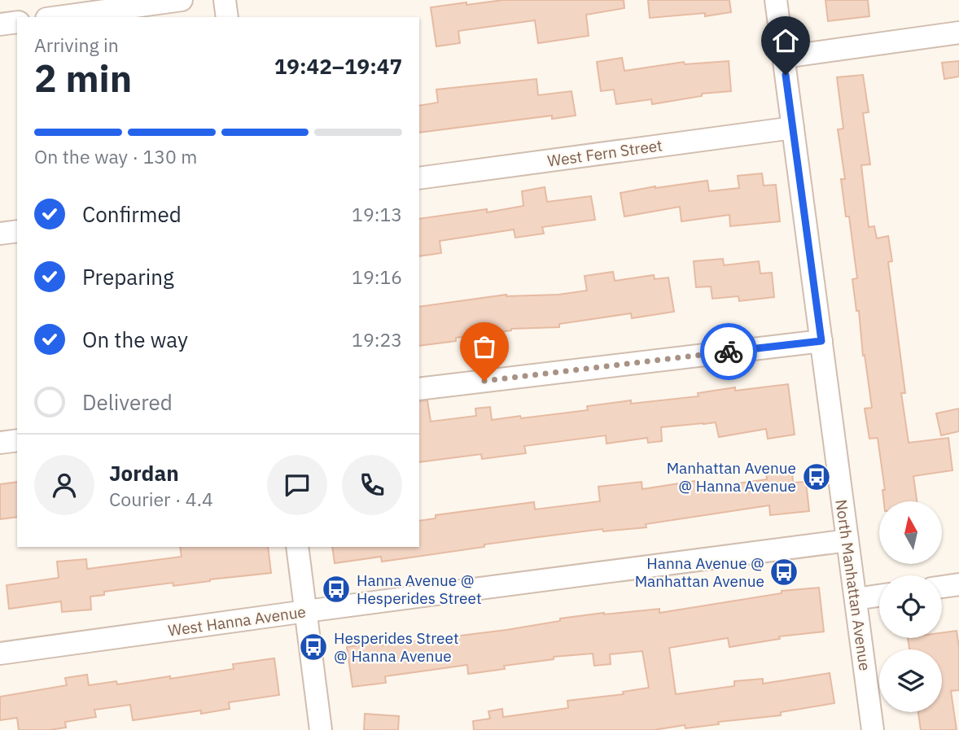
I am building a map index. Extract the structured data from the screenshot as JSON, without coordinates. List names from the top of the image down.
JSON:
{
  "streets": {
    "street": ["West Fern Street", "North Manhattan Avenue", "West Hanna Avenue"]
  },
  "crossings": [
    ["West Fern Street", "North Manhattan Avenue"],
    ["North Manhattan Avenue", "West Hanna Avenue"]
  ],
  "places": {
    "bus stop": [
      "Manhattan Avenue @ Hanna Avenue",
      "Hanna Avenue @ Manhattan Avenue",
      "Hanna Avenue @ Hesperides Street",
      "Hesperides Street @ Hanna Avenue"
    ]
  },
  "north": "top",
  "page": {
    "heading": ["2 min", "Arriving in", "19:42–19:47"],
    "panel": ["Jordan", "Courier · 4.4"],
    "bar": "On the way · 130 m",
    "list": [
      ["Confirmed", "19:13"],
      ["Preparing", "19:16"],
      ["On the way", "19:23"],
      "Delivered"
    ]
  }
}
